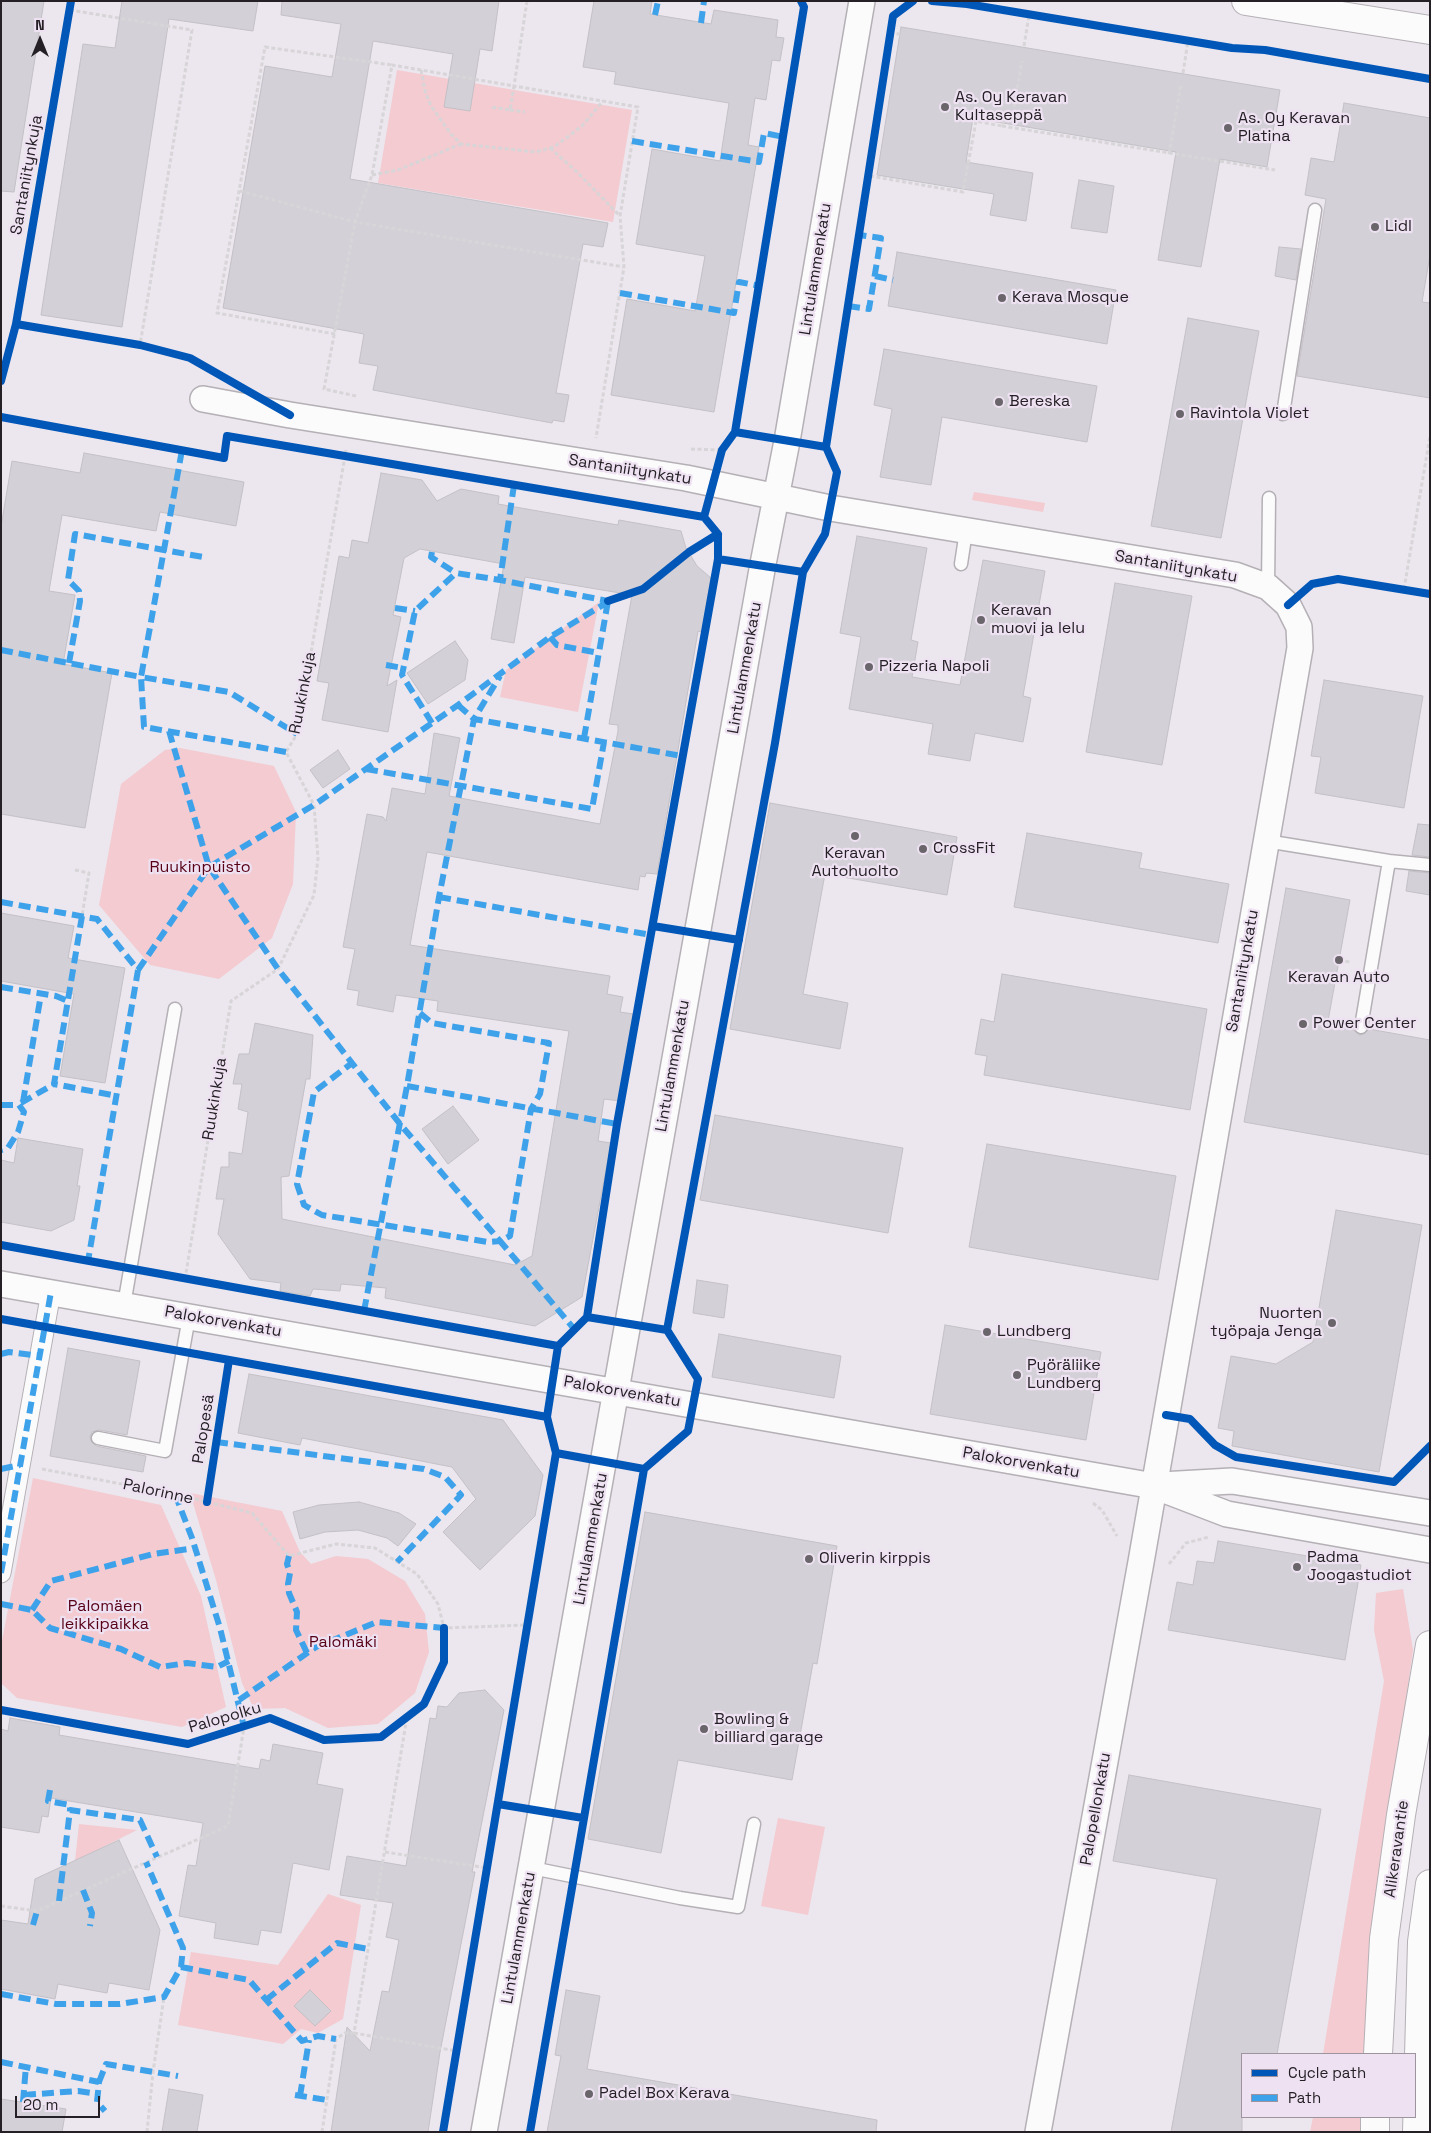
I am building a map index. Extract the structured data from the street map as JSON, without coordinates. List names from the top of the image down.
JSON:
{
  "streets": {
    "main road": ["Alikeravantie"],
    "street": [
      "Lintulammenkatu",
      "Santaniitynkatu",
      "Palokorvenkatu",
      "Palopellonkatu"
    ],
    "path": ["Ruukinkuja", "Palorinne"],
    "cycle path": ["Santaniitynkuja", "Palopesä", "Palopolku"]
  },
  "crossings": [
    ["Lintulammenkatu", "Santaniitynkatu"],
    ["Lintulammenkatu", "Palokorvenkatu"],
    ["Santaniitynkatu", "Ruukinkuja"],
    ["Santaniitynkatu", "Palokorvenkatu"],
    ["Santaniitynkatu", "Palopellonkatu"],
    ["Palokorvenkatu", "Palopellonkatu"]
  ],
  "parks": ["Ruukinpuisto", "Palomäen leikkipaikka", "Palomäki"],
  "places": [
    "As. Oy Keravan Kultaseppä",
    "As. Oy Keravan Platina",
    "Lidl",
    "Kerava Mosque",
    "Bereska",
    "Ravintola Violet",
    "Keravan muovi ja lelu",
    "Pizzeria Napoli",
    "Keravan Autohuolto",
    "CrossFit",
    "Keravan Auto",
    "Power Center",
    "Nuorten työpaja Jenga",
    "Lundberg",
    "Pyöräliike Lundberg",
    "Oliverin kirppis",
    "Padma Joogastudiot",
    "Bowling & billiard garage",
    "Padel Box Kerava"
  ],
  "legend": ["Cycle path", "Path"],
  "scale_bar": "20 m",
  "north": "top"
}
